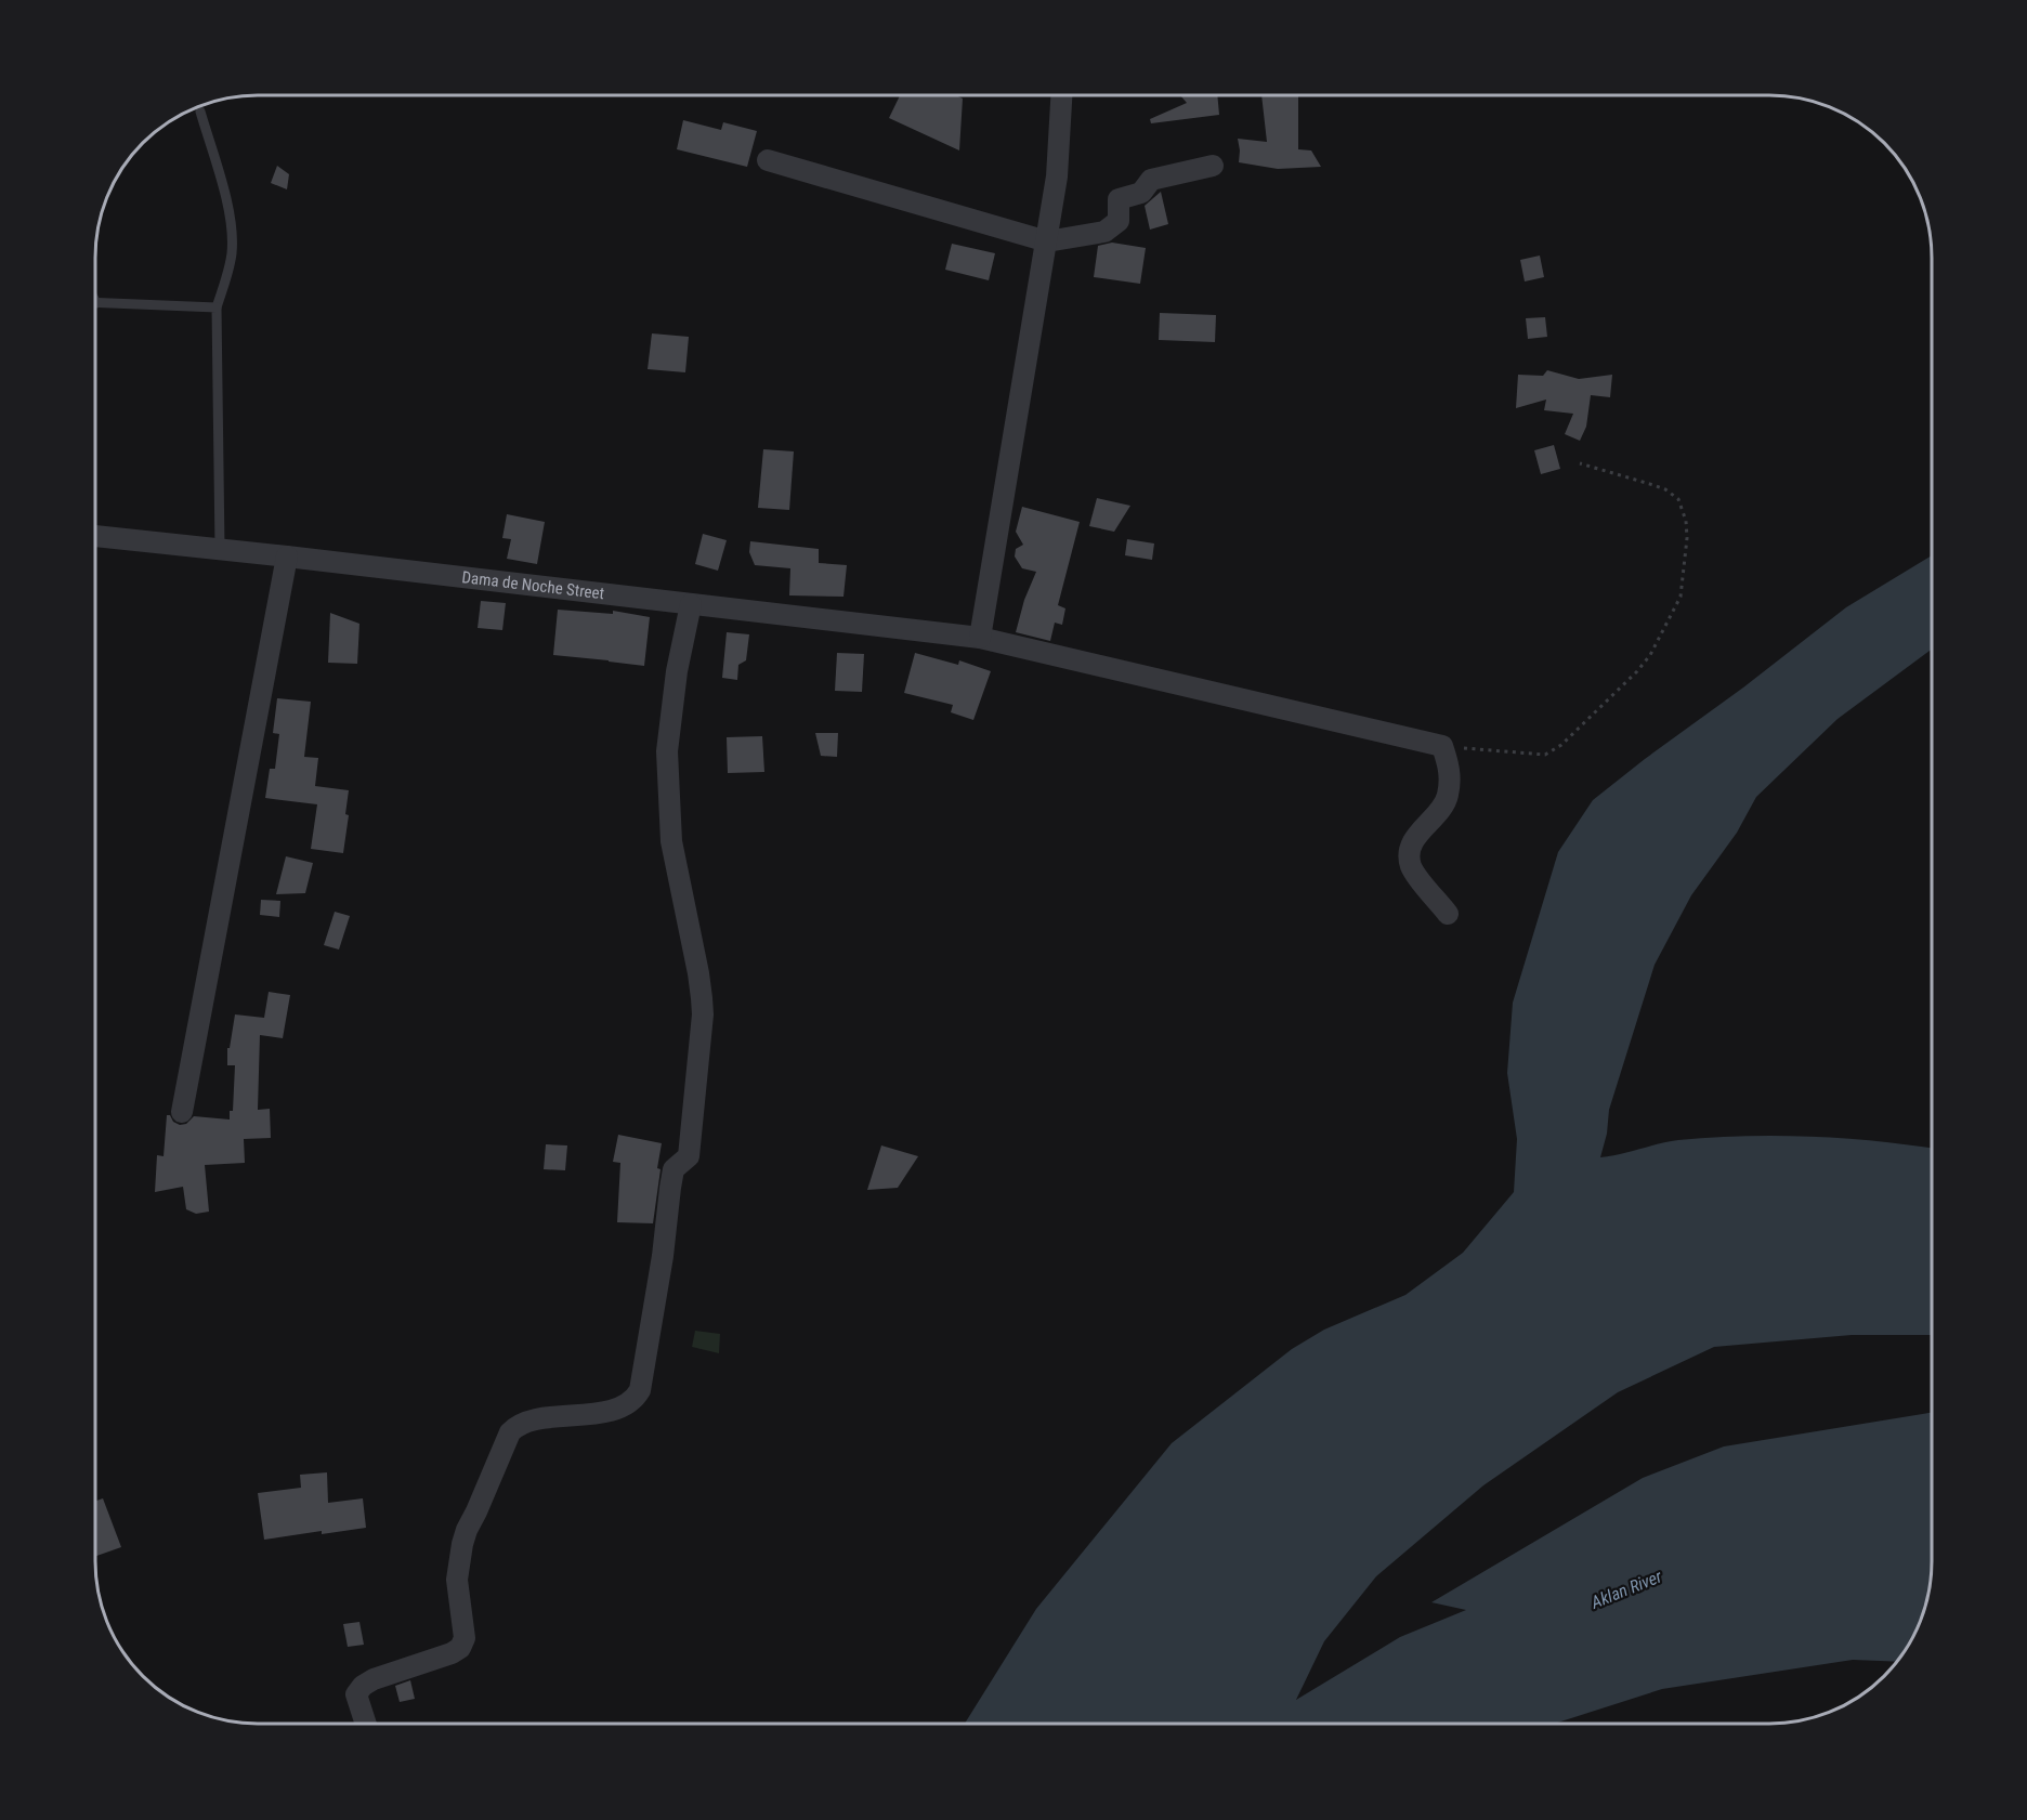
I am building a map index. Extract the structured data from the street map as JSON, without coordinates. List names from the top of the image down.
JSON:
{
  "streets": {
    "street": ["Dama de Noche Street"]
  },
  "water": ["Aklan River"]
}
